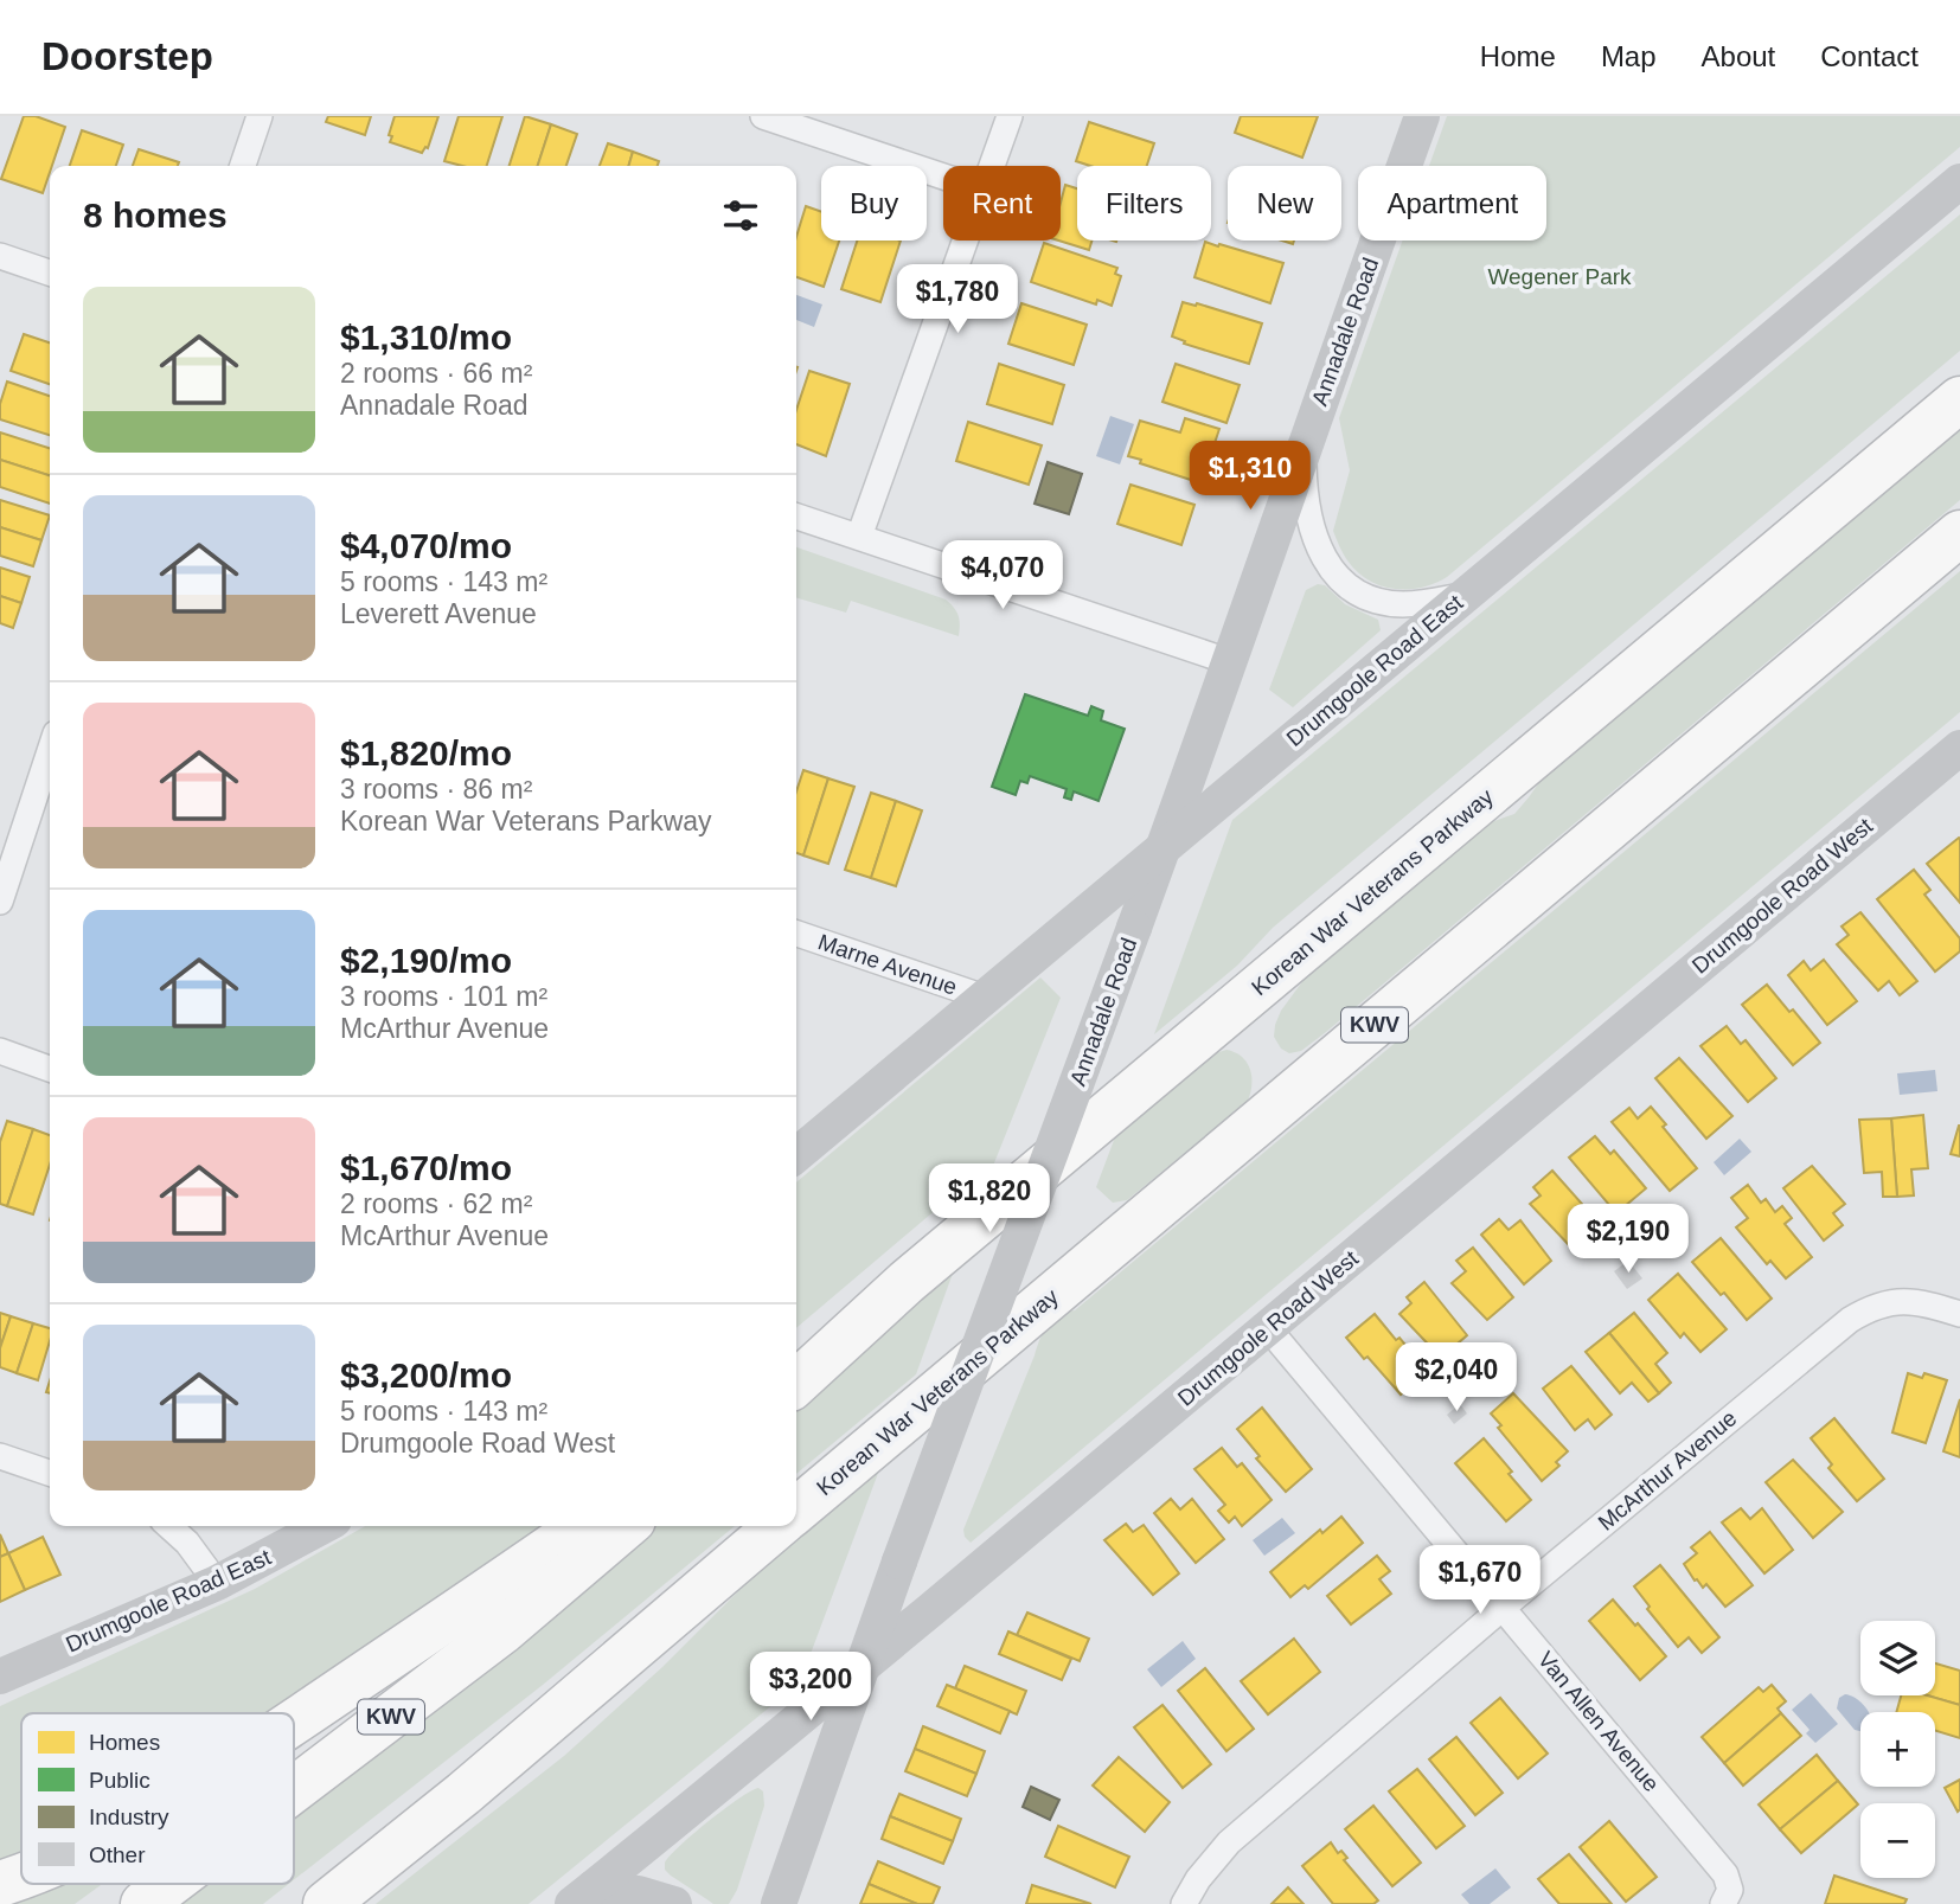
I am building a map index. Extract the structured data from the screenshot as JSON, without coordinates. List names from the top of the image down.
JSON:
{
  "streets": {
    "highway": ["Korean War Veterans Parkway", "KWV"],
    "main road": ["Annadale Road", "Drumgoole Road East", "Drumgoole Road West"],
    "street": ["Marne Avenue", "McArthur Avenue", "Van Allen Avenue"]
  },
  "crossings": [
    ["Annadale Road", "Drumgoole Road East"],
    ["Annadale Road", "Drumgoole Road West"],
    ["Drumgoole Road East", "Marne Avenue"],
    ["Drumgoole Road West", "Van Allen Avenue"],
    ["McArthur Avenue", "Van Allen Avenue"]
  ],
  "parks": ["Wegener Park"],
  "legend": [
    "Homes",
    "Public",
    "Industry",
    "Other"
  ],
  "page": {
    "header": "Doorstep",
    "nav": [
      "Home",
      "Map",
      "About",
      "Contact"
    ],
    "chip": [
      "Buy",
      "Rent",
      "Filters",
      "New",
      "Apartment"
    ],
    "heading": "8 homes",
    "price": [
      "$1,780",
      "$1,310",
      "$4,070",
      "$1,820",
      "$2,190",
      "$2,040",
      "$1,670",
      "$3,200"
    ],
    "list": [
      {
        "name": "$1,310/mo",
        "note": "2 rooms · 66 m² · Annadale Road"
      },
      {
        "name": "$4,070/mo",
        "note": "5 rooms · 143 m² · Leverett Avenue"
      },
      {
        "name": "$1,820/mo",
        "note": "3 rooms · 86 m² · Korean War Veterans Parkway"
      },
      {
        "name": "$2,190/mo",
        "note": "3 rooms · 101 m² · McArthur Avenue"
      },
      {
        "name": "$1,670/mo",
        "note": "2 rooms · 62 m² · McArthur Avenue"
      },
      {
        "name": "$3,200/mo",
        "note": "5 rooms · 143 m² · Drumgoole Road West"
      }
    ],
    "map_buttons": ["+", "−"]
  }
}
